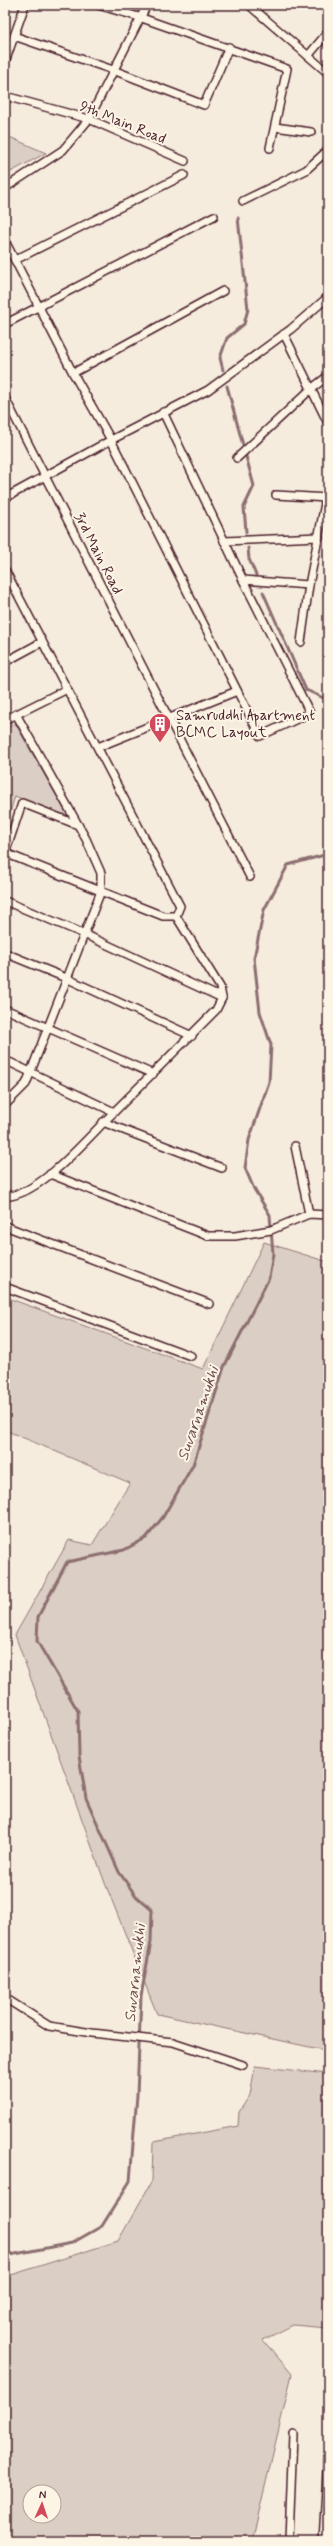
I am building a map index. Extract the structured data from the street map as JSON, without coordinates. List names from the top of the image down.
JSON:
{
  "streets": {
    "street": ["9th Main Road", "3rd Main Road"]
  },
  "water": ["Suvarnamukhi"],
  "places": {
    "building": ["Samruddhi Apartment BCMC Layout"]
  },
  "north": "top"
}
